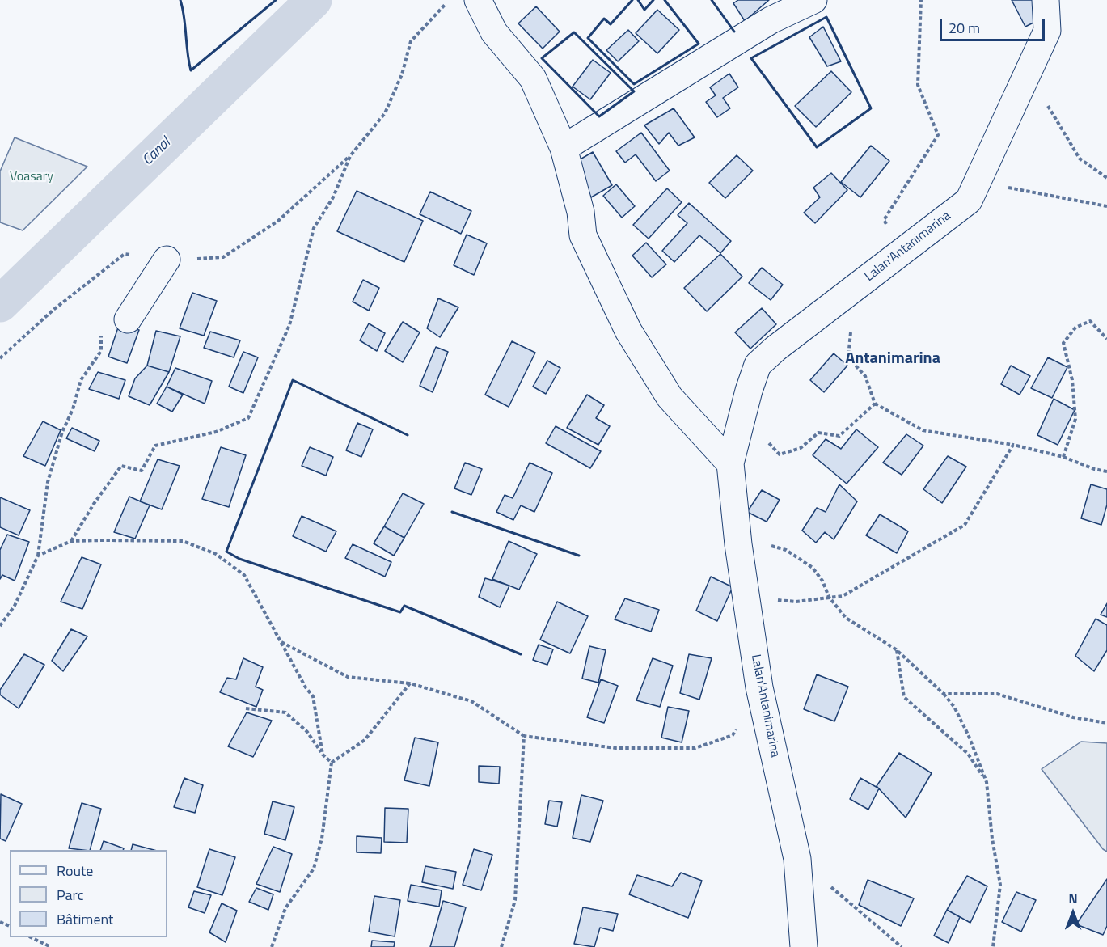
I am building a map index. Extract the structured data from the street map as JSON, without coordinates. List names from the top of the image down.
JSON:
{
  "streets": {
    "street": ["Lalan'Antanimarina"]
  },
  "districts": ["Antanimarina"],
  "water": ["Canal"],
  "parks": ["Voasary"],
  "legend": ["Route", "Parc", "Bâtiment"],
  "scale_bar": "20 m",
  "north": "top"
}
